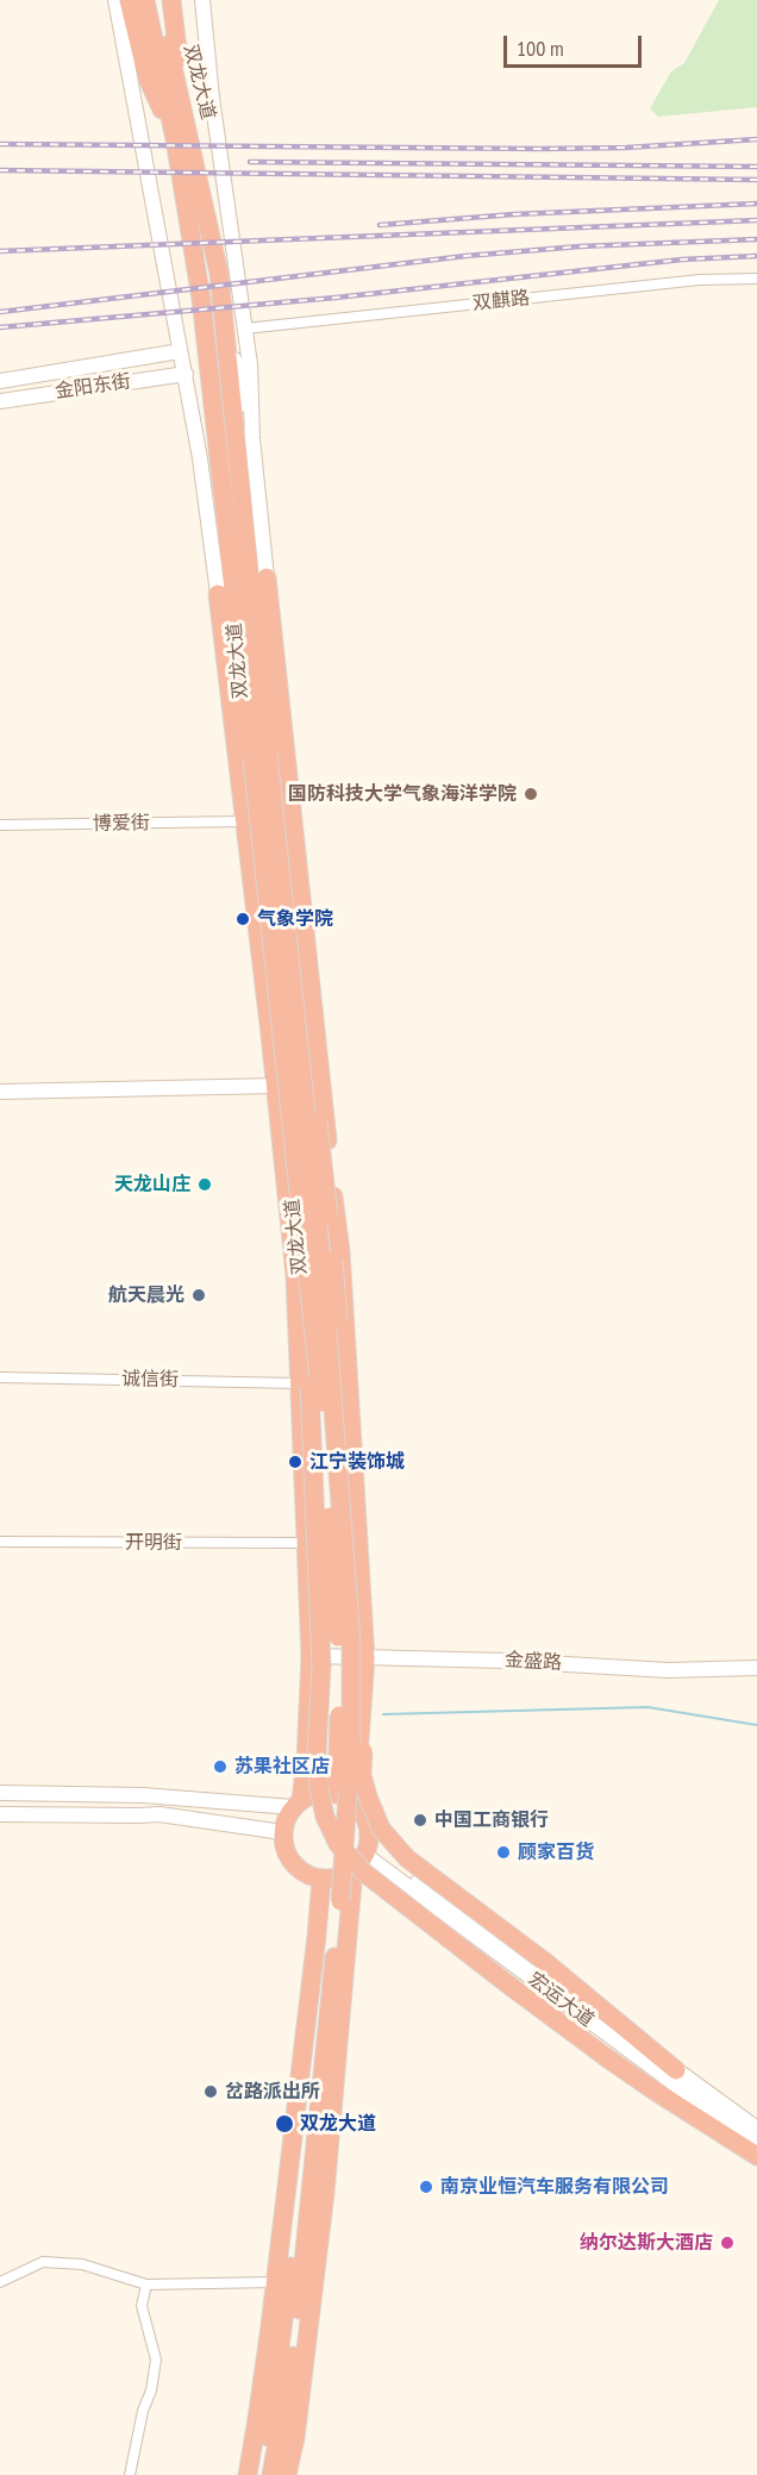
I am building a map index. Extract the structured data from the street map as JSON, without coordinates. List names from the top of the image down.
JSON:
{
  "streets": {
    "highway": ["双龙大道"],
    "street": [
      "双麒路",
      "金阳东街",
      "博爱街",
      "诚信街",
      "开明街",
      "金盛路",
      "宏运大道"
    ]
  },
  "crossings": [
    ["双龙大道", "博爱街"],
    ["双龙大道", "诚信街"],
    ["双龙大道", "开明街"],
    ["双龙大道", "金盛路"],
    ["双龙大道", "宏运大道"]
  ],
  "places": [
    "国防科技大学气象海洋学院",
    "气象学院",
    "天龙山庄",
    "航天晨光",
    "江宁装饰城",
    "苏果社区店",
    "中国工商银行",
    "顾家百货",
    "岔路派出所",
    "双龙大道",
    "南京业恒汽车服务有限公司",
    "纳尔达斯大酒店"
  ],
  "scale_bar": "100 m"
}
